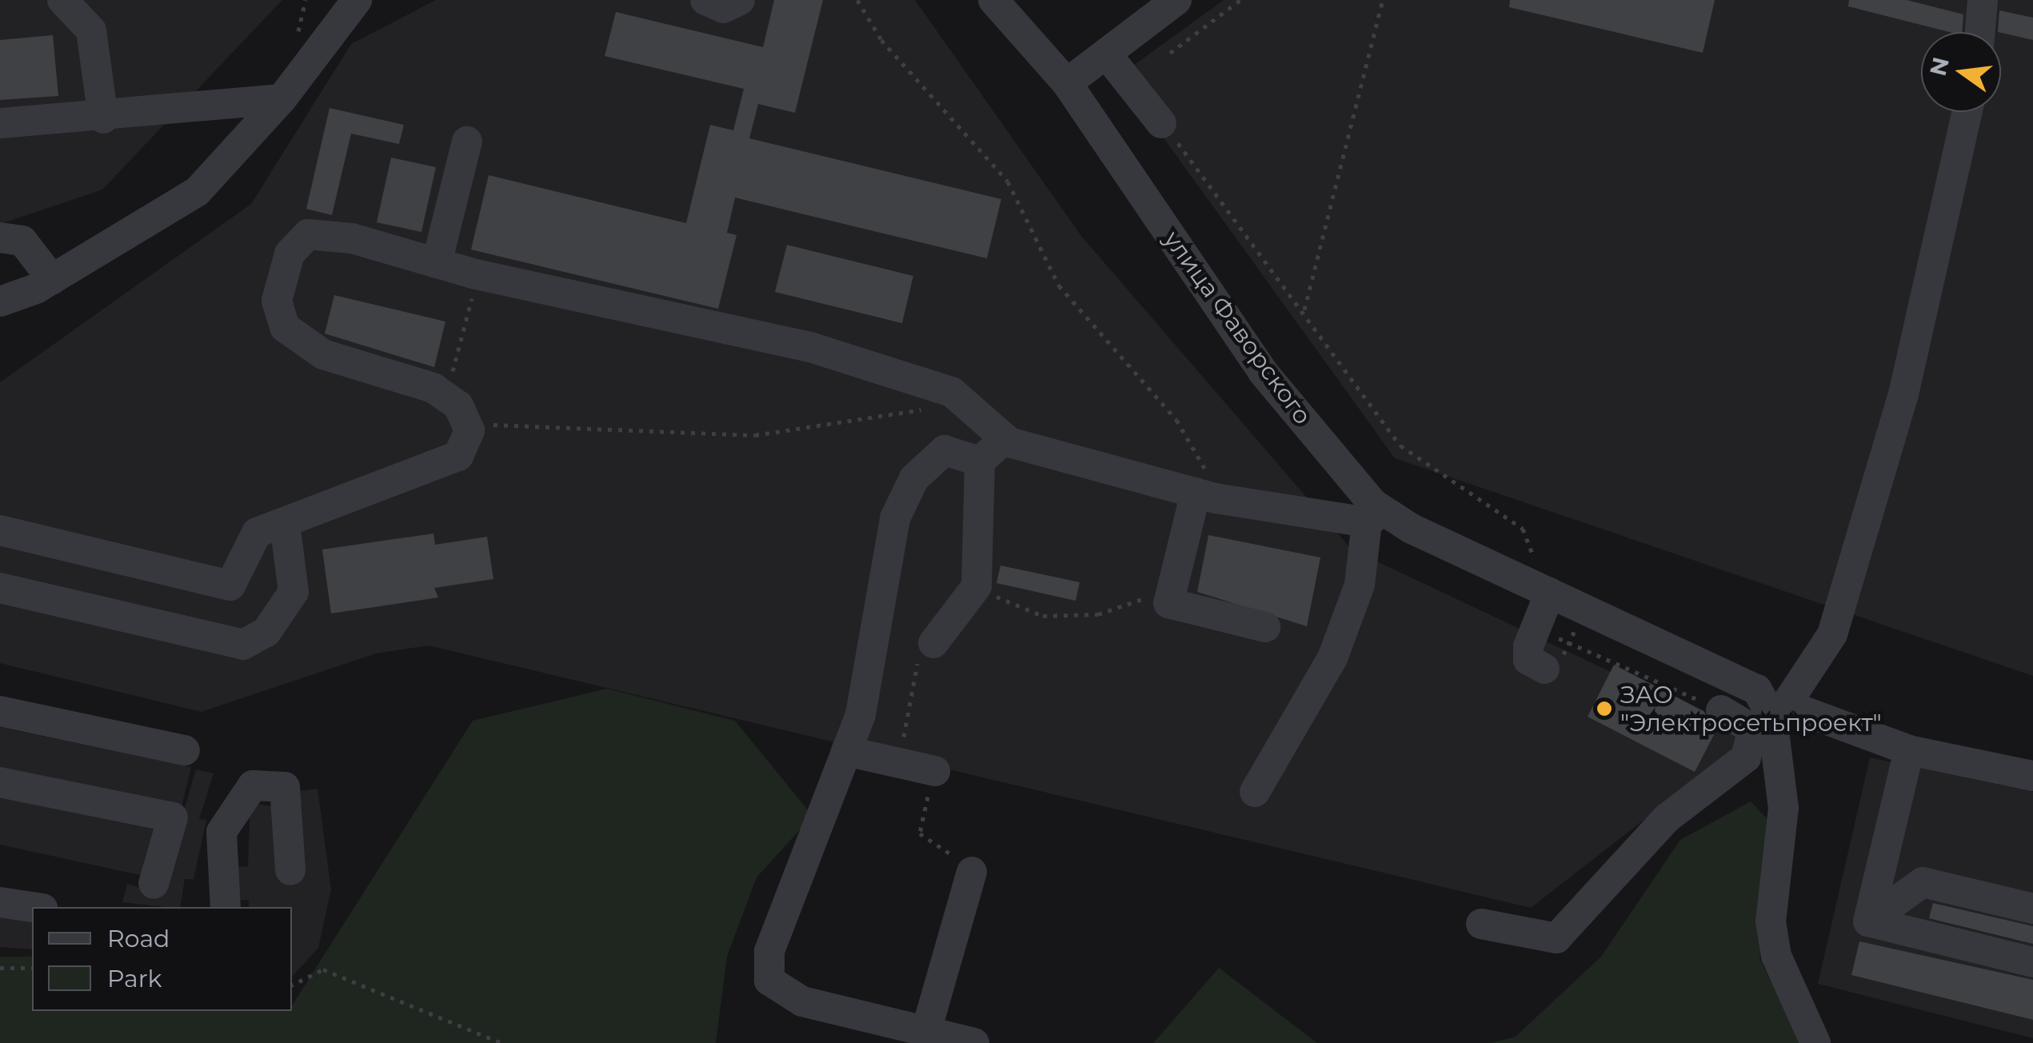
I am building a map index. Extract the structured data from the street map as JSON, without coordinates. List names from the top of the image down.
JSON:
{
  "streets": {
    "street": ["улица Фаворского"]
  },
  "places": ["ЗАО \"Электросетьпроект\""],
  "legend": ["Road", "Park"],
  "north": "left"
}
